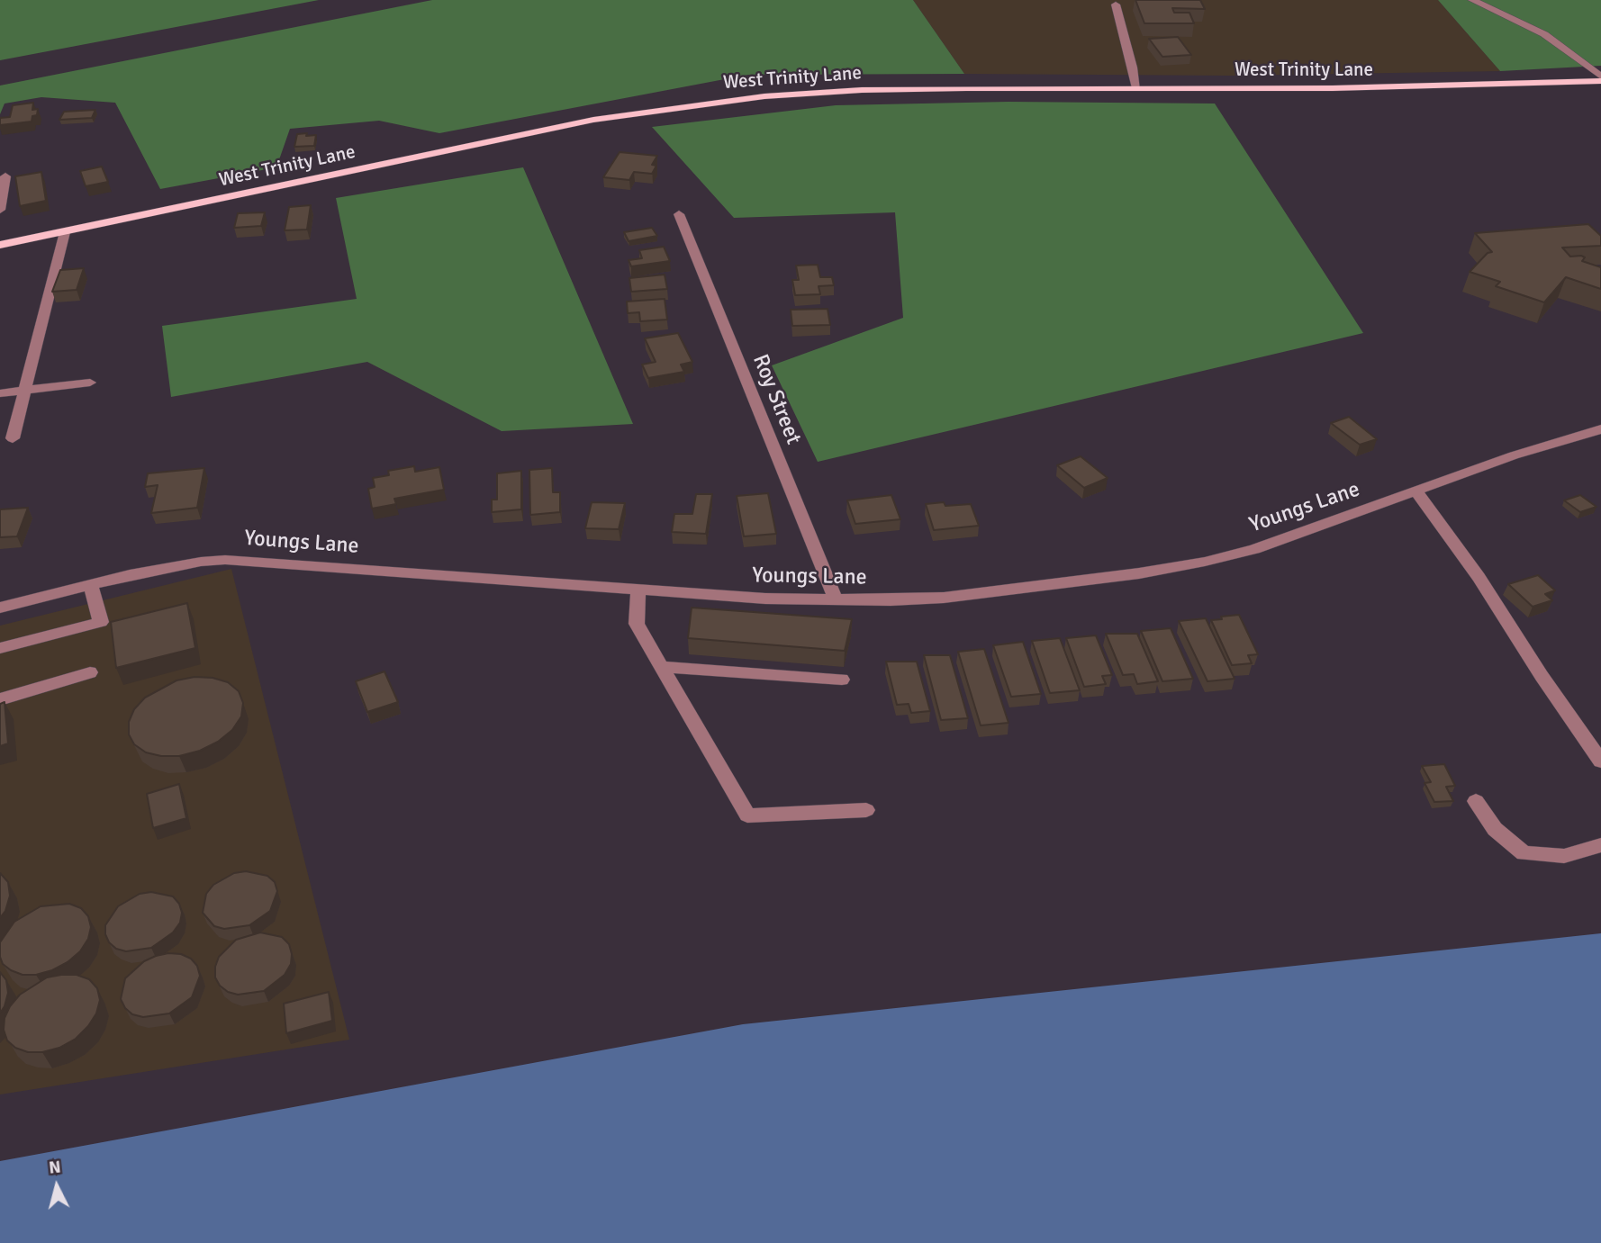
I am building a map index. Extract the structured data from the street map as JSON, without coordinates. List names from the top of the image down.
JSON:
{
  "streets": {
    "main road": ["West Trinity Lane"],
    "street": ["Roy Street", "Youngs Lane"]
  },
  "crossings": [
    ["Roy Street", "Youngs Lane"]
  ],
  "north": "top"
}
